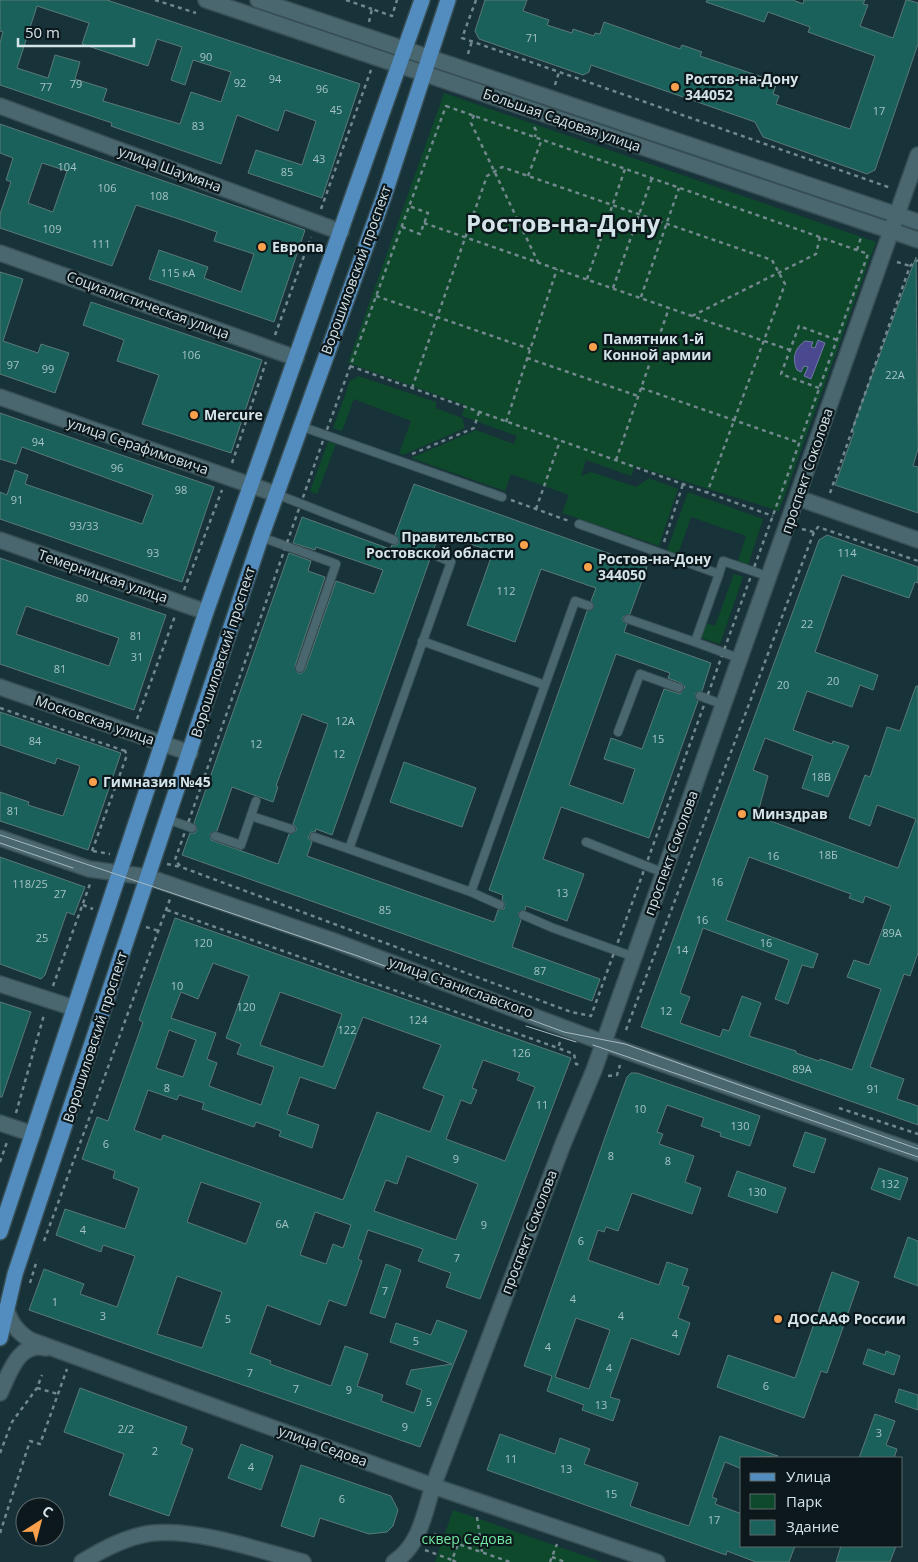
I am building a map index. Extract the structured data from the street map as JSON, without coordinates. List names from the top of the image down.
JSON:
{
  "streets": {
    "main road": ["Ворошиловский проспект"],
    "street": [
      "Большая Садовая улица",
      "улица Шаумяна",
      "Социалистическая улица",
      "улица Серафимовича",
      "проспект Соколова",
      "Темерницкая улица",
      "Московская улица",
      "улица Станиславского",
      "улица Седова"
    ]
  },
  "crossings": [
    ["Большая Садовая улица", "Ворошиловский проспект"],
    ["Большая Садовая улица", "проспект Соколова"],
    ["улица Шаумяна", "Ворошиловский проспект"],
    ["Ворошиловский проспект", "Социалистическая улица"],
    ["Ворошиловский проспект", "улица Серафимовича"],
    ["Ворошиловский проспект", "Темерницкая улица"],
    ["Ворошиловский проспект", "Московская улица"],
    ["Ворошиловский проспект", "улица Станиславского"],
    ["Ворошиловский проспект", "улица Седова"],
    ["проспект Соколова", "улица Станиславского"],
    ["проспект Соколова", "улица Седова"]
  ],
  "districts": ["Ростов-на-Дону"],
  "parks": ["сквер Седова"],
  "places": [
    "Ростов-на-Дону 344052",
    "Европа",
    "Памятник 1-й Конной армии",
    "Mercure",
    "Правительство Ростовской области",
    "Ростов-на-Дону 344050",
    "Гимназия №45",
    "Минздрав",
    "ДОСААФ России"
  ],
  "house_numbers": [
    "71",
    "90",
    "94",
    "92",
    "79",
    "77",
    "96",
    "45",
    "17",
    "83",
    "43",
    "104",
    "85",
    "106",
    "108",
    "109",
    "111",
    "115 кА",
    "106",
    "97",
    "99",
    "22А",
    "94",
    "96",
    "98",
    "91",
    "93/33",
    "93",
    "114",
    "112",
    "80",
    "22",
    "81",
    "31",
    "81",
    "20",
    "20",
    "12А",
    "15",
    "84",
    "12",
    "12",
    "18В",
    "81",
    "18Б",
    "16",
    "16",
    "118/25",
    "13",
    "27",
    "85",
    "16",
    "89А",
    "25",
    "120",
    "16",
    "14",
    "87",
    "10",
    "120",
    "12",
    "124",
    "122",
    "126",
    "89А",
    "8",
    "91",
    "11",
    "10",
    "130",
    "6",
    "8",
    "9",
    "8",
    "132",
    "130",
    "6А",
    "9",
    "4",
    "6",
    "7",
    "7",
    "4",
    "1",
    "3",
    "4",
    "5",
    "4",
    "5",
    "4",
    "4",
    "7",
    "6",
    "7",
    "9",
    "5",
    "13",
    "9",
    "2/2",
    "3",
    "2",
    "11",
    "4",
    "13",
    "15",
    "6",
    "17"
  ],
  "legend": ["Улица", "Парк", "Здание"],
  "scale_bar": "50 m",
  "north": "top right"
}
